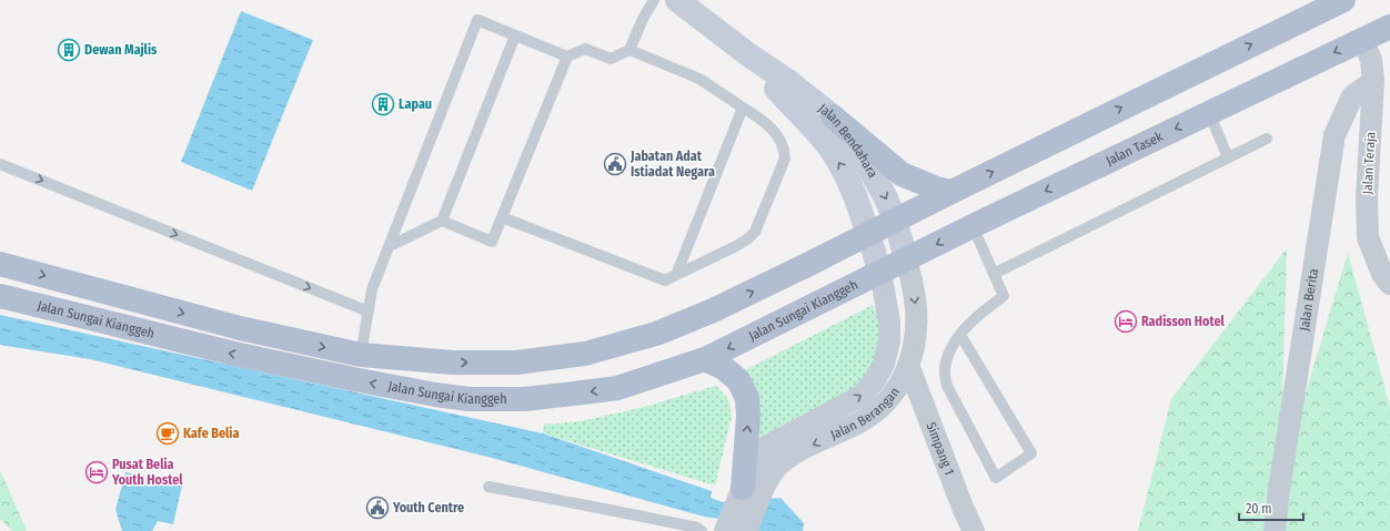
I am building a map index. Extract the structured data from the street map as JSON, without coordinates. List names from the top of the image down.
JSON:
{
  "streets": {
    "main road": ["Jalan Bendahara", "Jalan Tasek", "Jalan Sungai Kianggeh"],
    "street": [
      "Jalan Teraja",
      "Jalan Berita",
      "Jalan Berangan",
      "Simpang 1"
    ]
  },
  "crossings": [
    ["Jalan Bendahara", "Jalan Tasek"],
    ["Jalan Bendahara", "Jalan Sungai Kianggeh"],
    ["Jalan Bendahara", "Jalan Berangan"],
    ["Jalan Tasek", "Jalan Teraja"],
    ["Jalan Tasek", "Jalan Sungai Kianggeh"],
    ["Jalan Tasek", "Jalan Berangan"],
    ["Jalan Teraja", "Jalan Berita"],
    ["Jalan Sungai Kianggeh", "Jalan Berangan"],
    ["Jalan Berangan", "Simpang 1"]
  ],
  "places": {
    "building": ["Dewan Majlis", "Lapau"],
    "public building": ["Jabatan Adat Istiadat Negara", "Youth Centre"],
    "hotel": ["Radisson Hotel", "Pusat Belia Youth Hostel"],
    "cafe": ["Kafe Belia"]
  },
  "scale_bar": "20 m"
}
